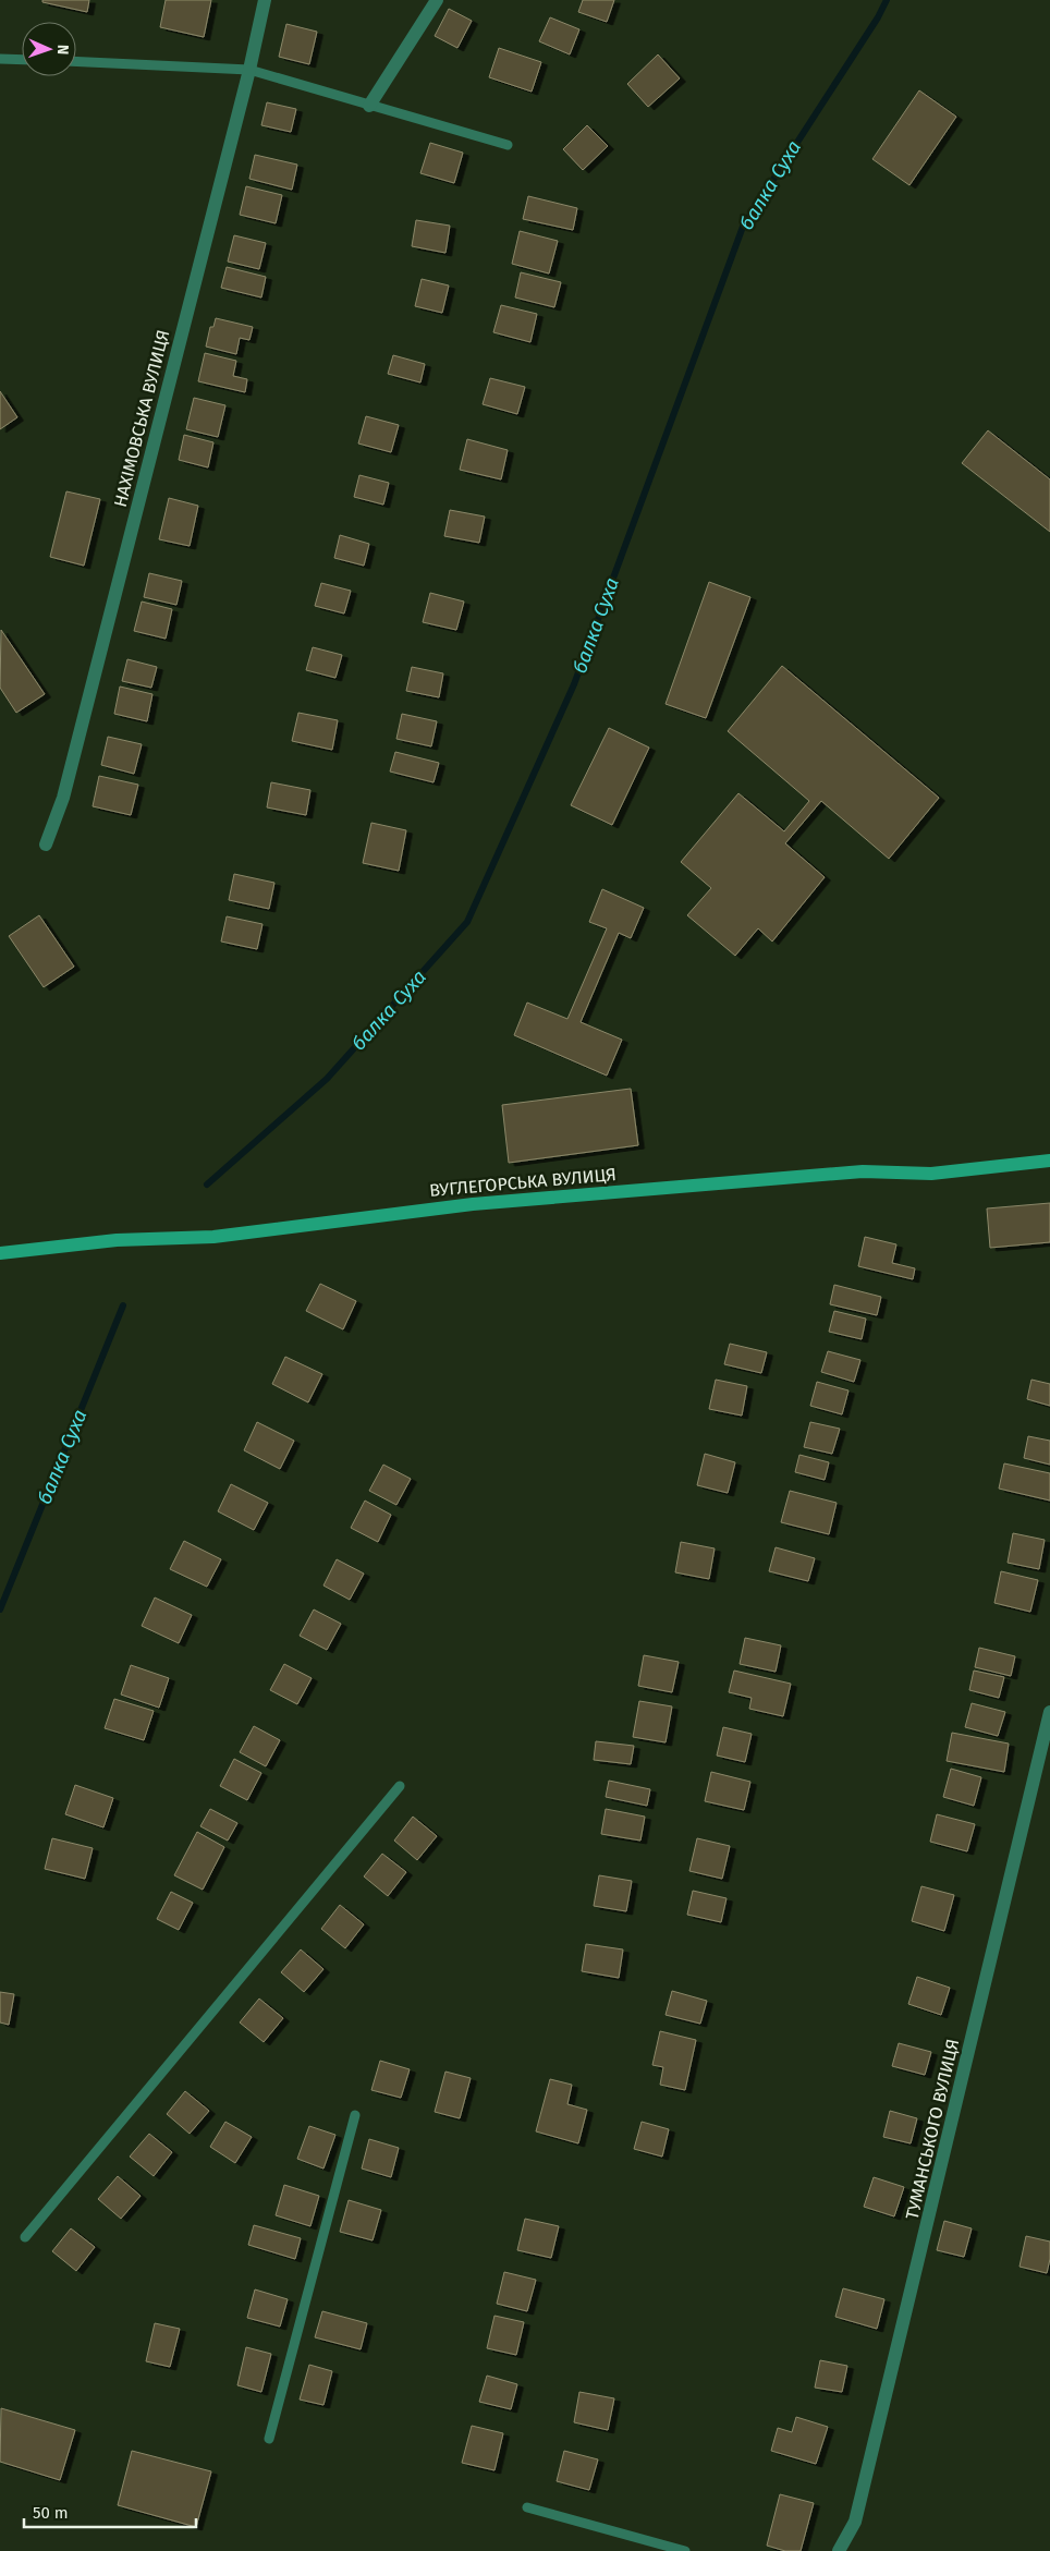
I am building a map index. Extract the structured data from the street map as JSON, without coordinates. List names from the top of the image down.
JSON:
{
  "streets": {
    "main road": ["ВУГЛЕГОРСЬКА ВУЛИЦЯ"],
    "street": ["НАХІМОВСЬКА ВУЛИЦЯ", "ТУМАНСЬКОГО ВУЛИЦЯ"]
  },
  "water": ["балка Суха"],
  "scale_bar": "50 m",
  "north": "right"
}
